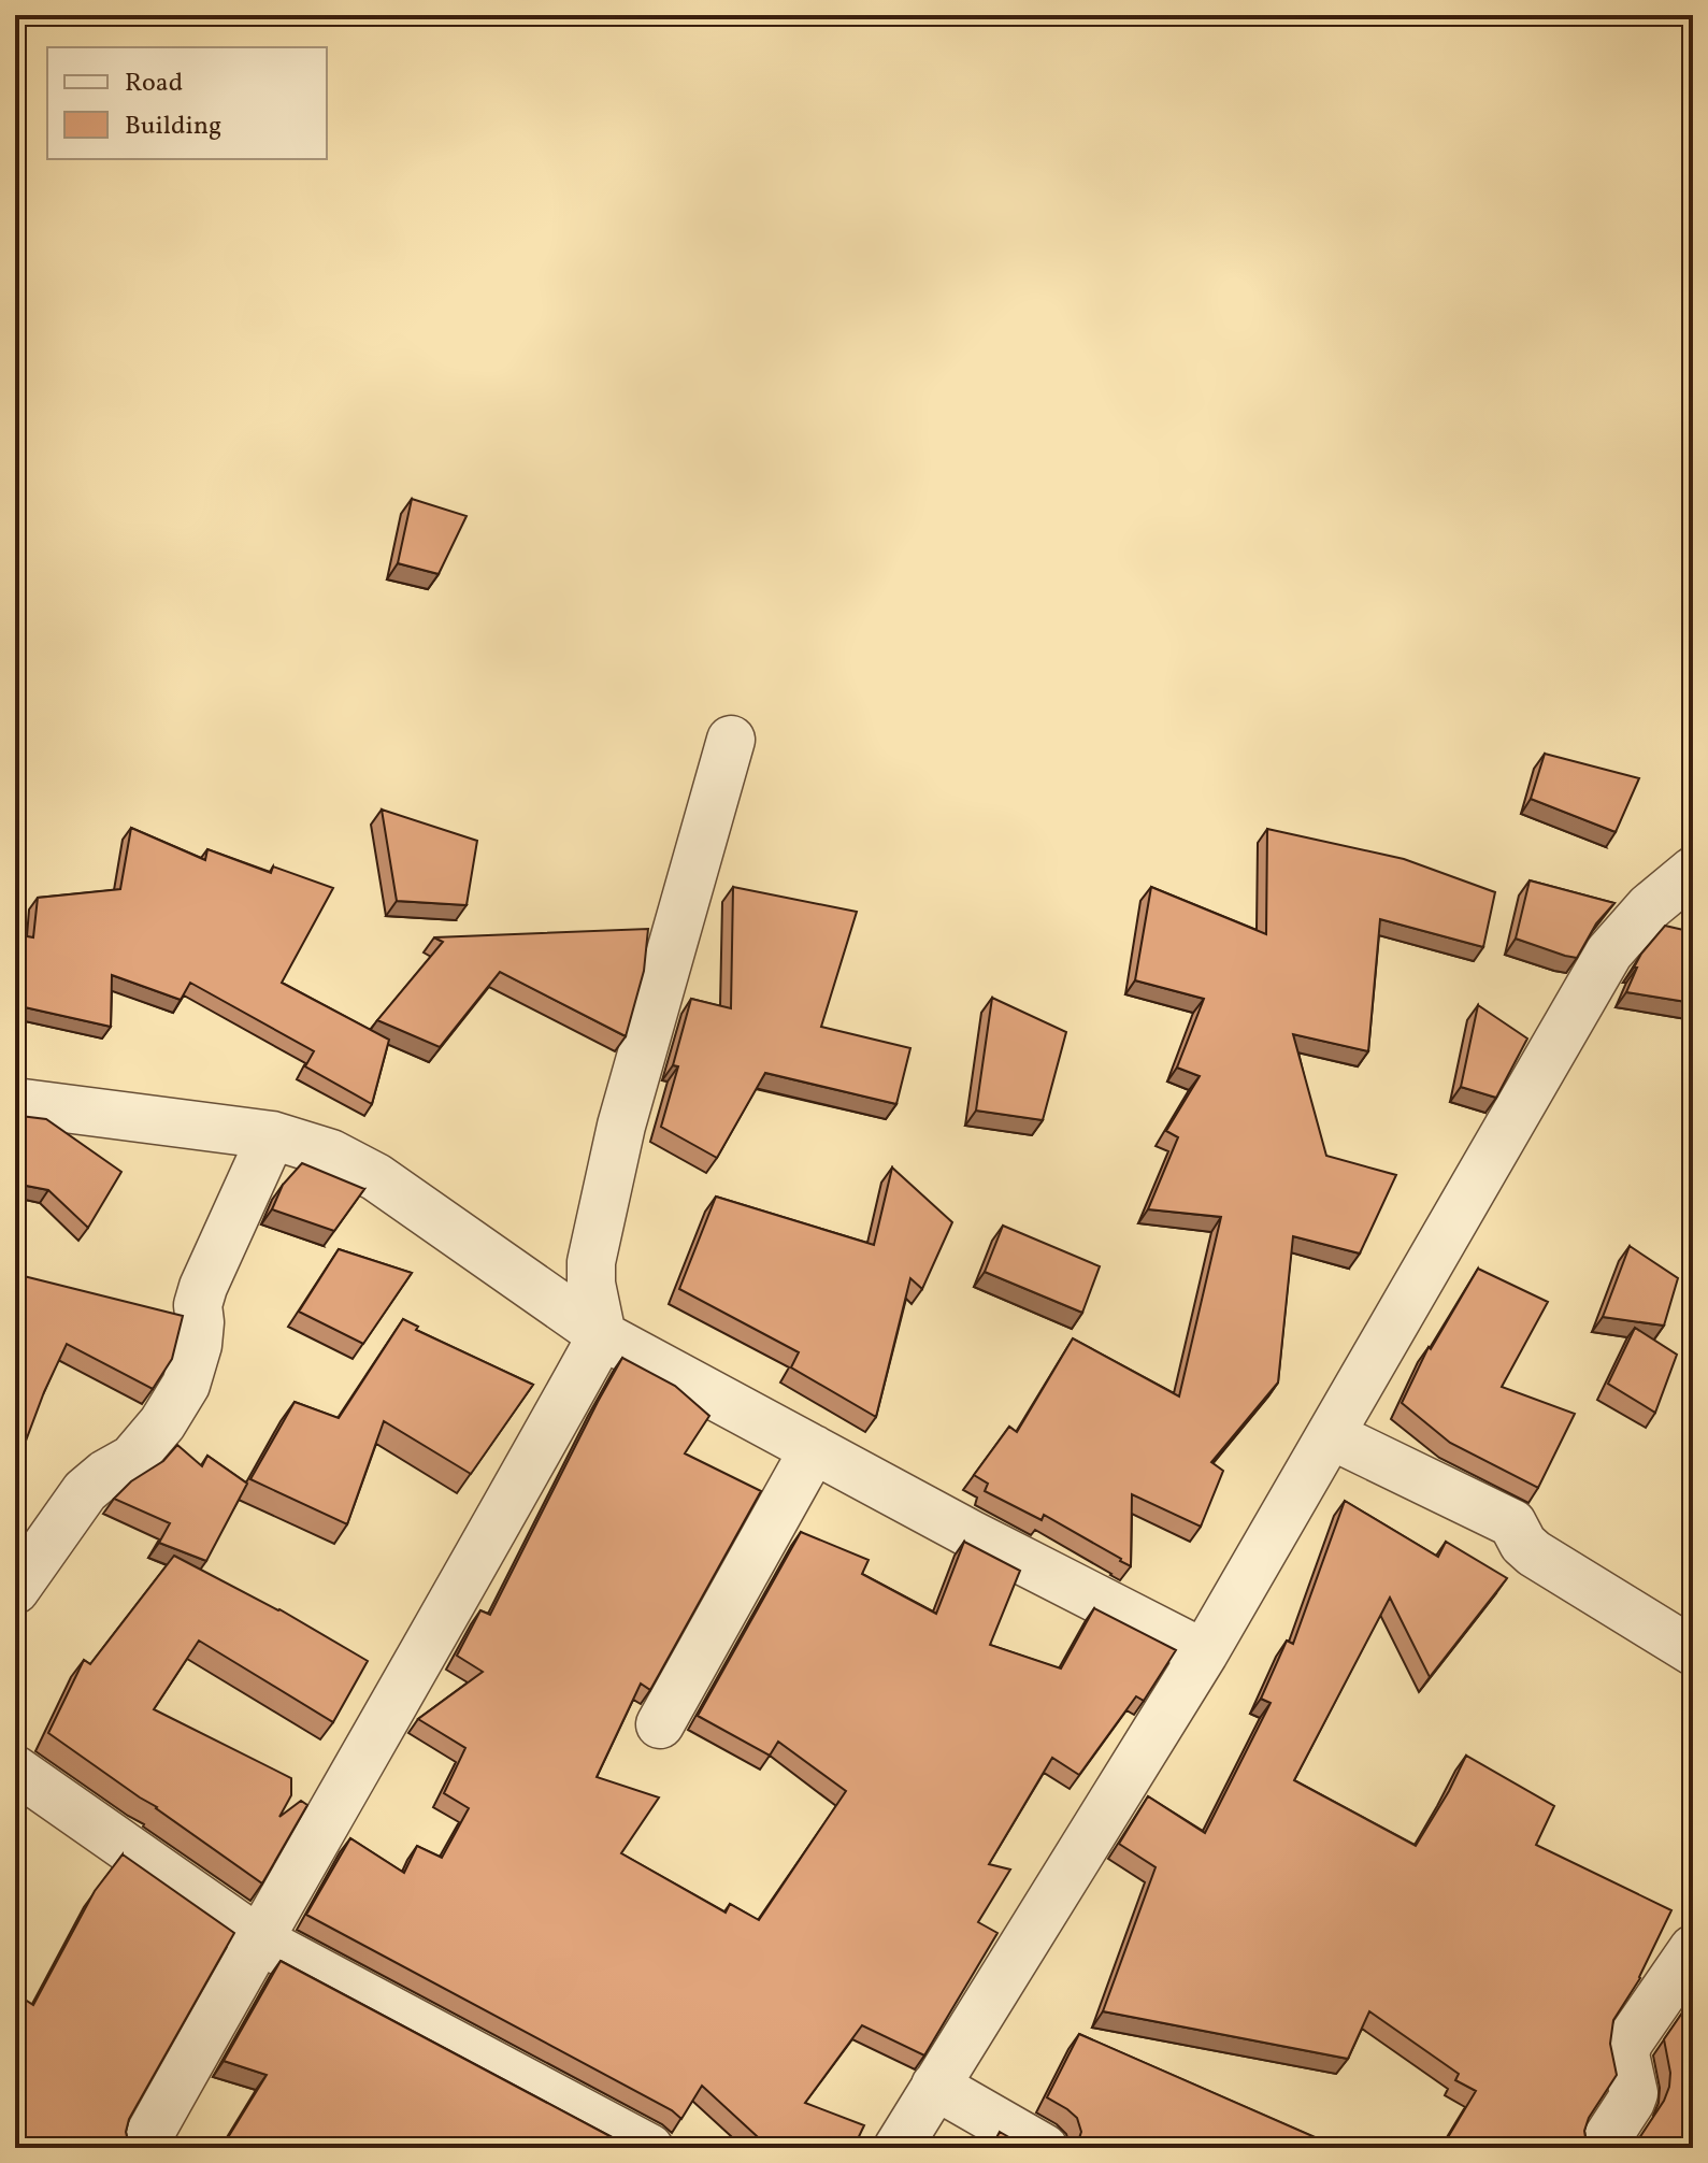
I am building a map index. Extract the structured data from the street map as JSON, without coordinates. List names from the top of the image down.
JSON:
{
  "legend": ["Road", "Building"]
}
